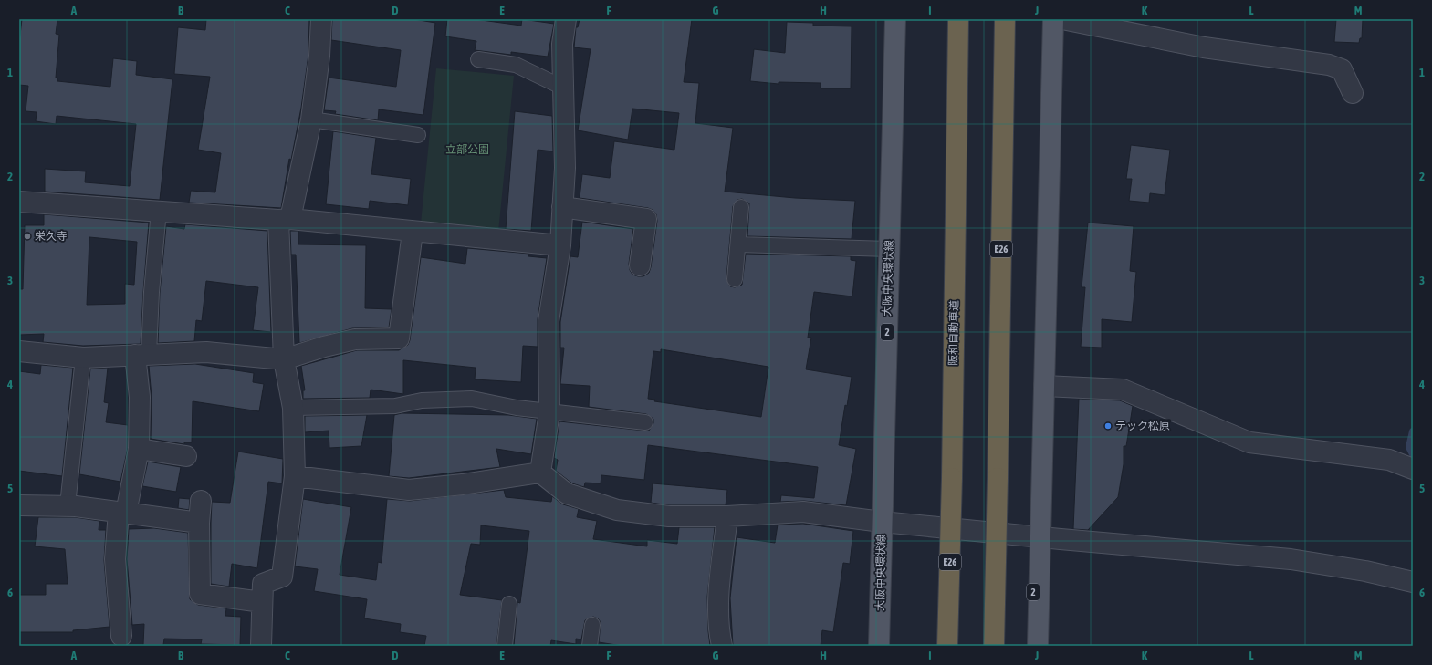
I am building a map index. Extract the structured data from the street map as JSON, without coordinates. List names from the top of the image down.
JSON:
{
  "streets": {
    "highway": ["E26", "阪和自動車道"],
    "main road": ["大阪中央環状線", "2"]
  },
  "parks": ["立部公園"],
  "places": ["栄久寺", "テック松原"],
  "grid": {
    "columns": [
      "A",
      "B",
      "C",
      "D",
      "E",
      "F",
      "G",
      "H",
      "I",
      "J",
      "K",
      "L",
      "M"
    ],
    "rows": [
      "1",
      "2",
      "3",
      "4",
      "5",
      "6"
    ]
  }
}
